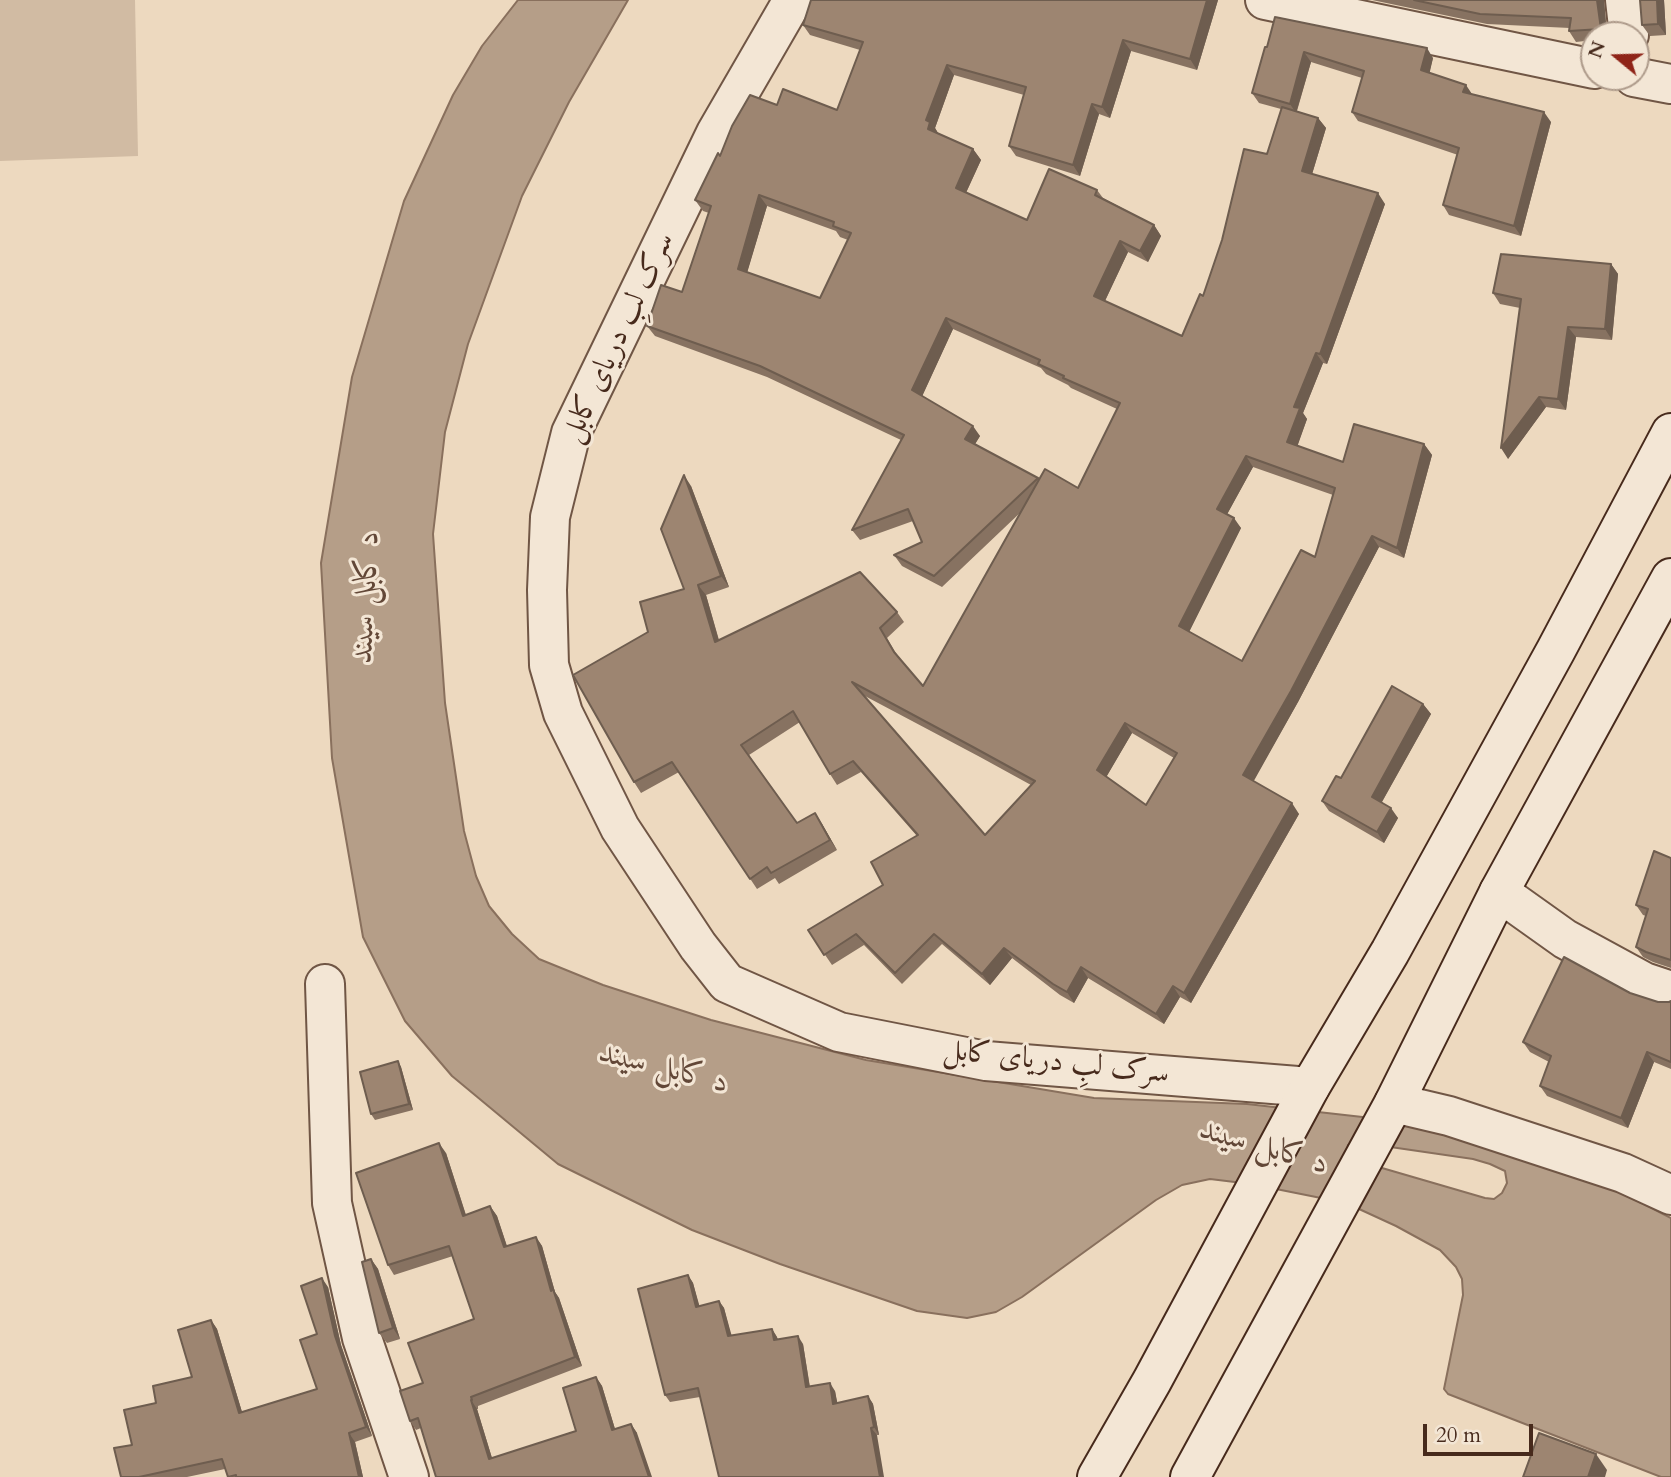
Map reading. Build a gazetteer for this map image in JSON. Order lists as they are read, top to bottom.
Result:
{
  "streets": {
    "street": ["سرک لبِ دریای کابل"]
  },
  "water": ["د کابل سيند"],
  "scale_bar": "20 m",
  "north": "left"
}
